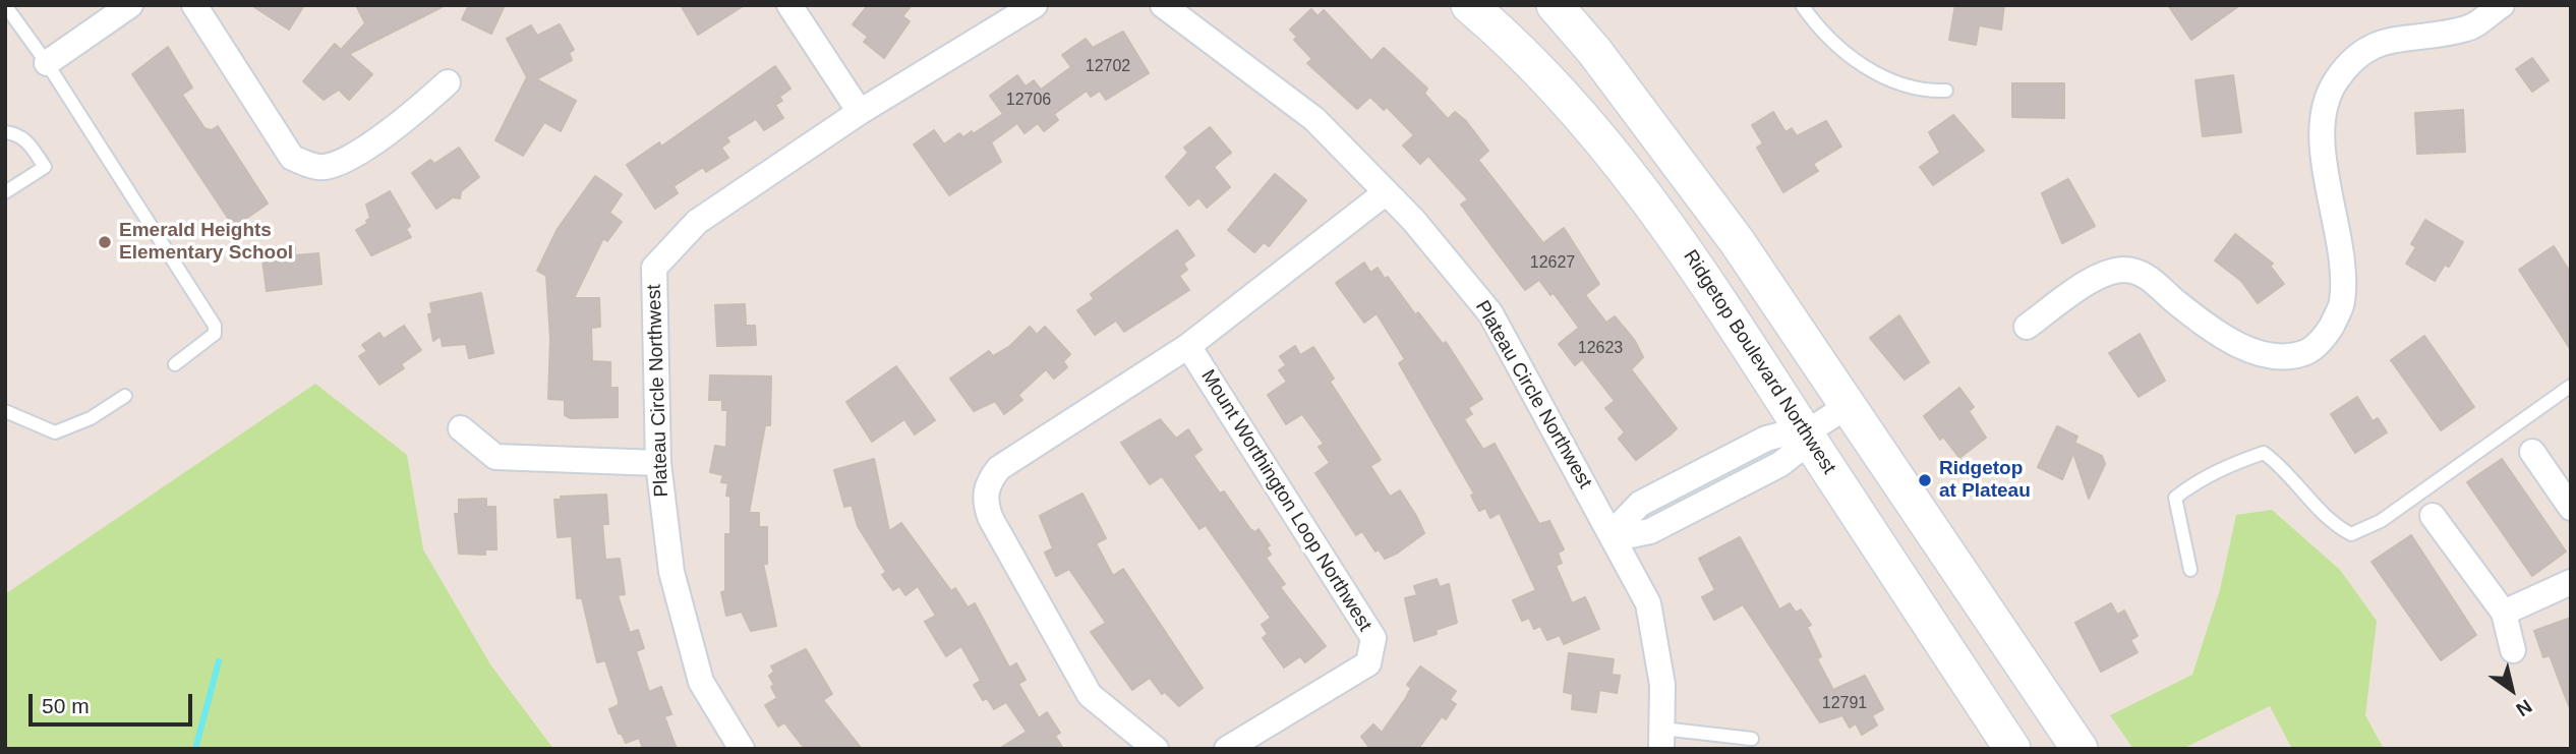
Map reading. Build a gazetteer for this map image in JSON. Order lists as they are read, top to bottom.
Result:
{
  "streets": {
    "main road": ["Ridgetop Boulevard Northwest"],
    "street": ["Plateau Circle Northwest", "Mount Worthington Loop Northwest"]
  },
  "places": ["Emerald Heights Elementary School", "Ridgetop at Plateau"],
  "house_numbers": [
    "12702",
    "12706",
    "12627",
    "12623",
    "12791"
  ],
  "scale_bar": "50 m",
  "north": "bottom right"
}
